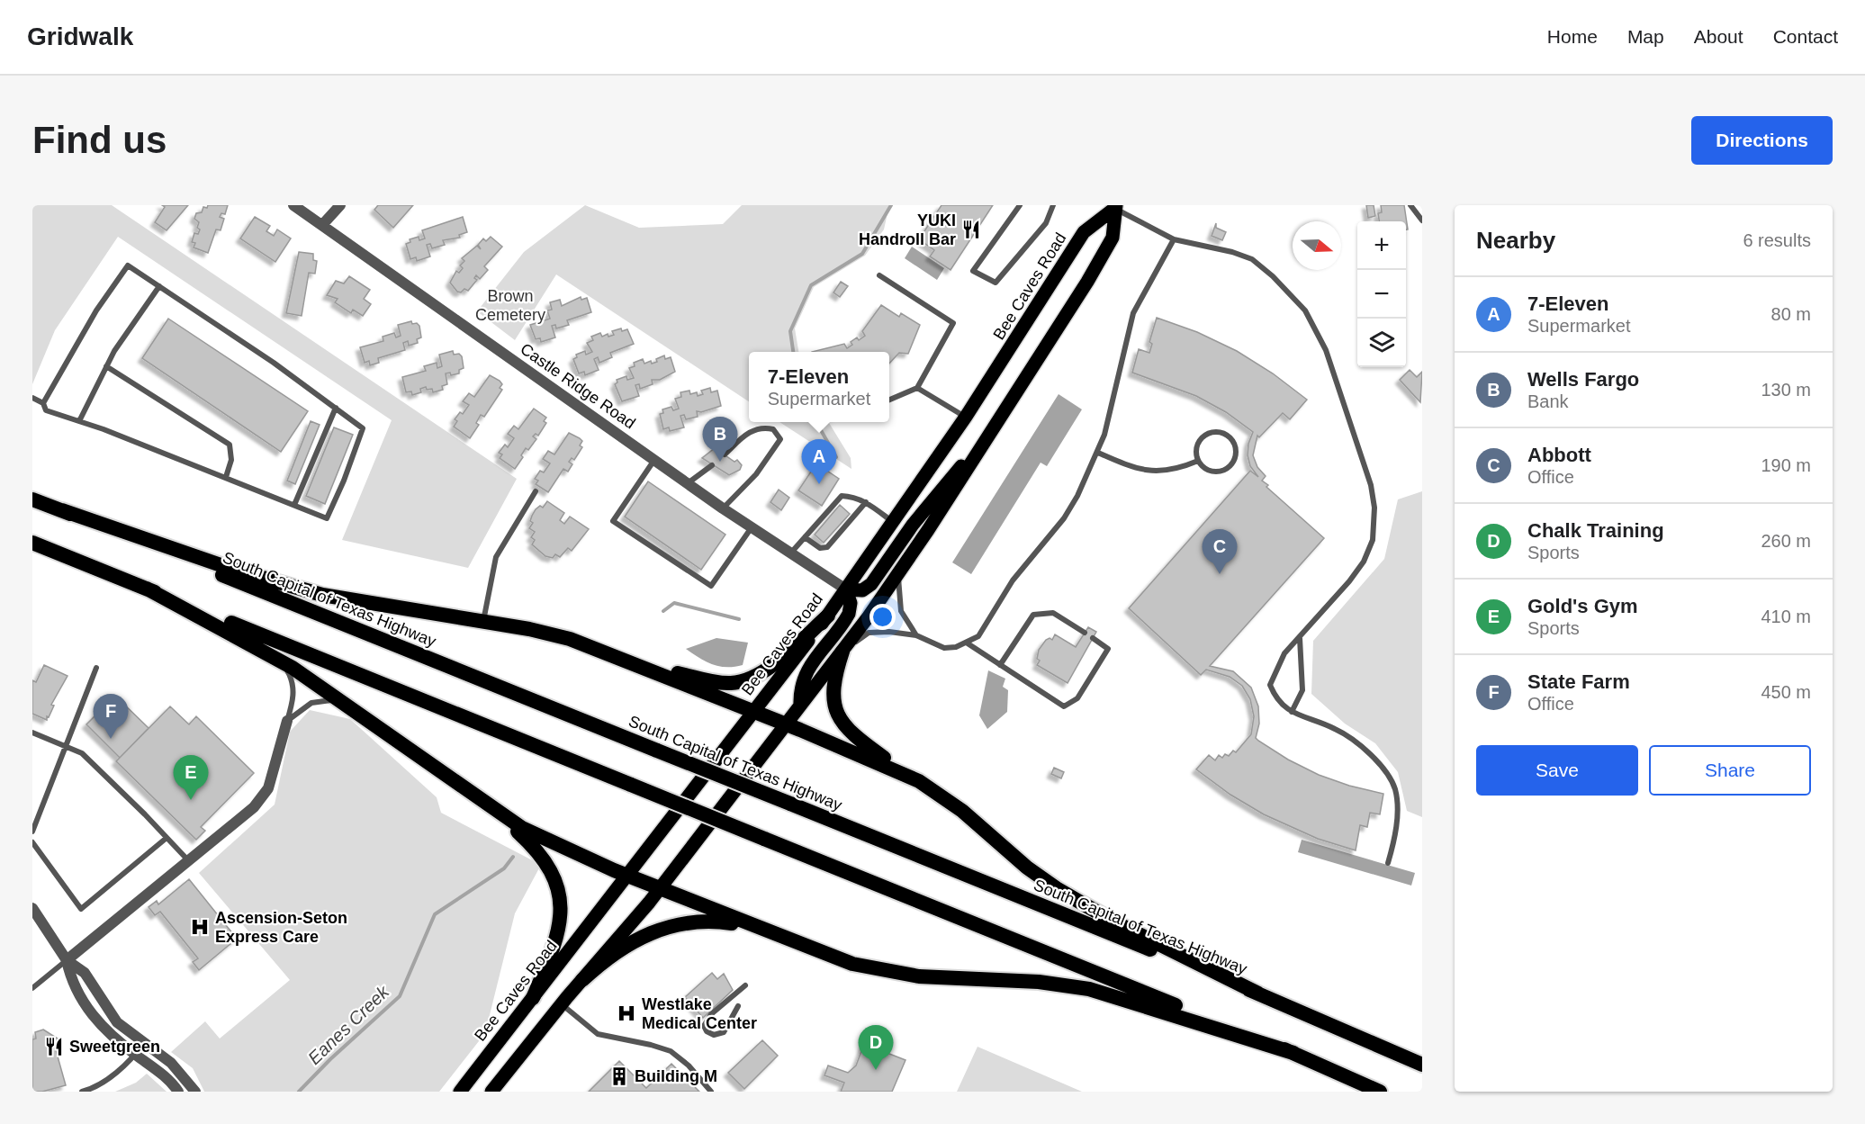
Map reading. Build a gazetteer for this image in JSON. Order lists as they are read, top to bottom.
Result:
{
  "streets": {
    "highway": ["South Capital of Texas Highway"],
    "main road": ["Bee Caves Road"],
    "street": ["Castle Ridge Road"]
  },
  "crossings": [
    ["Bee Caves Road", "Castle Ridge Road"]
  ],
  "water": ["Eanes Creek"],
  "parks": ["Brown Cemetery"],
  "places": {
    "restaurant": ["YUKI Handroll Bar", "Sweetgreen"],
    "hospital": ["Ascension-Seton Express Care", "Westlake Medical Center"],
    "building": ["Building M"]
  },
  "north": "right",
  "page": {
    "header": "Gridwalk",
    "nav": [
      "Home",
      "Map",
      "About",
      "Contact"
    ],
    "buttons": [
      "Directions",
      ["Save", "Share"]
    ],
    "title": "Find us",
    "heading": ["Nearby", "6 results"],
    "map_buttons": ["+", "−"],
    "list": [
      {
        "mark": "A",
        "name": "7-Eleven",
        "note": "Supermarket",
        "value": "80 m"
      },
      {
        "mark": "B",
        "name": "Wells Fargo",
        "note": "Bank",
        "value": "130 m"
      },
      {
        "mark": "C",
        "name": "Abbott",
        "note": "Office",
        "value": "190 m"
      },
      {
        "mark": "D",
        "name": "Chalk Training",
        "note": "Sports",
        "value": "260 m"
      },
      {
        "mark": "E",
        "name": "Gold's Gym",
        "note": "Sports",
        "value": "410 m"
      },
      {
        "mark": "F",
        "name": "State Farm",
        "note": "Office",
        "value": "450 m"
      }
    ],
    "popup": ["7-Eleven", "Supermarket"],
    "pins": [
      "B",
      "A",
      "C",
      "F",
      "E",
      "D"
    ]
  }
}
